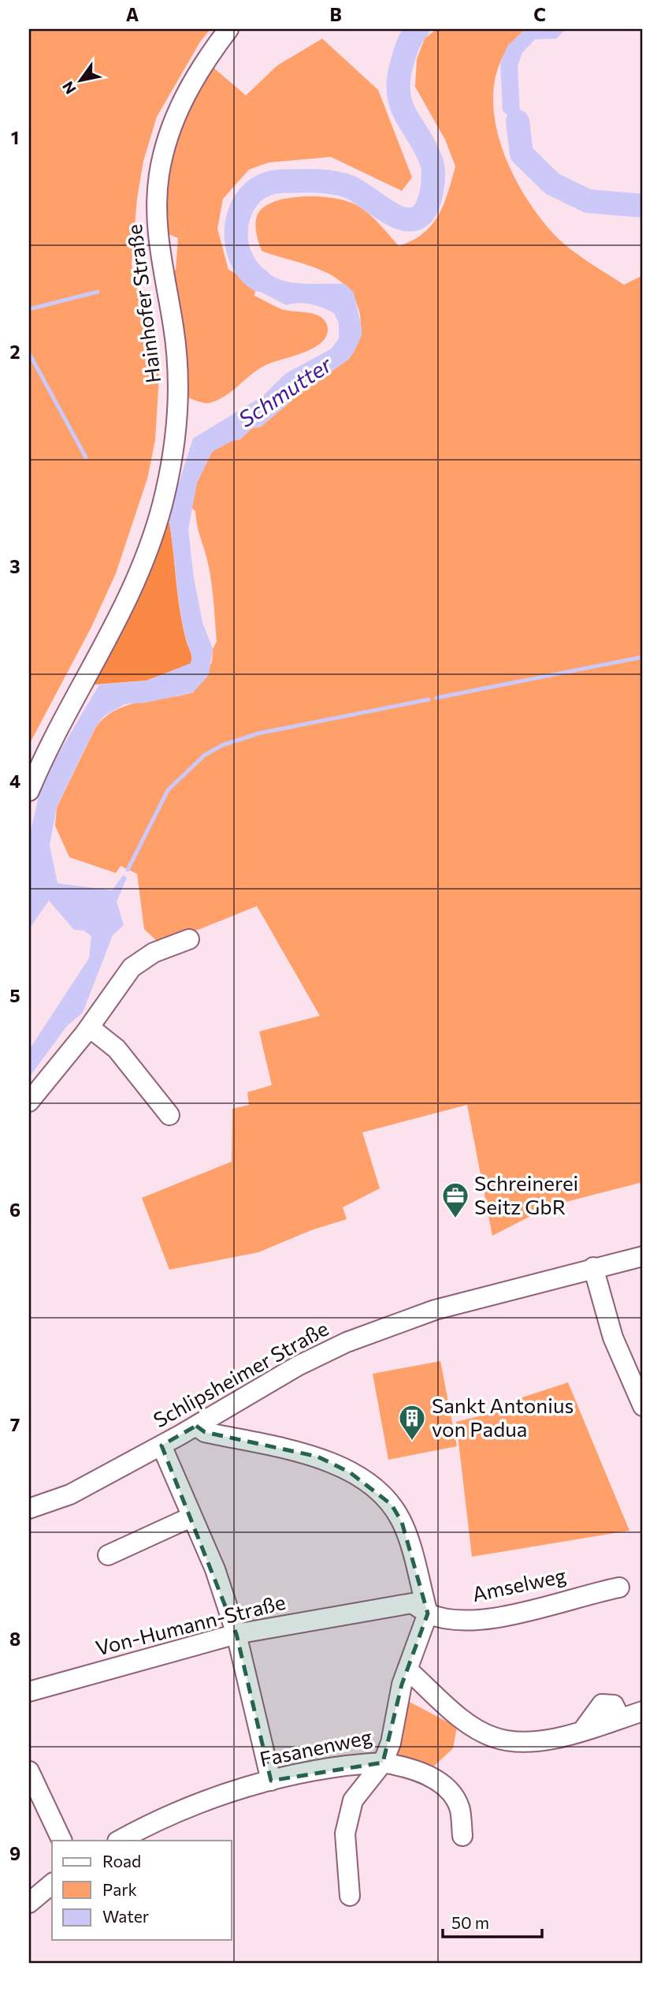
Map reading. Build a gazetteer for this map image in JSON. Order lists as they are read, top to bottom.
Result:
{
  "streets": {
    "street": [
      "Hainhofer Straße",
      "Schlipsheimer Straße",
      "Amselweg",
      "Von-Humann-Straße",
      "Fasanenweg"
    ]
  },
  "crossings": [
    ["Amselweg", "Von-Humann-Straße"],
    ["Amselweg", "Fasanenweg"],
    ["Von-Humann-Straße", "Fasanenweg"]
  ],
  "water": ["Schmutter"],
  "places": {
    "office": ["Schreinerei Seitz GbR"],
    "building": ["Sankt Antonius von Padua"]
  },
  "legend": ["Road", "Park", "Water"],
  "scale_bar": "50 m",
  "north": "bottom left",
  "grid": {
    "columns": ["A", "B", "C"],
    "rows": [
      "1",
      "2",
      "3",
      "4",
      "5",
      "6",
      "7",
      "8",
      "9"
    ]
  }
}
